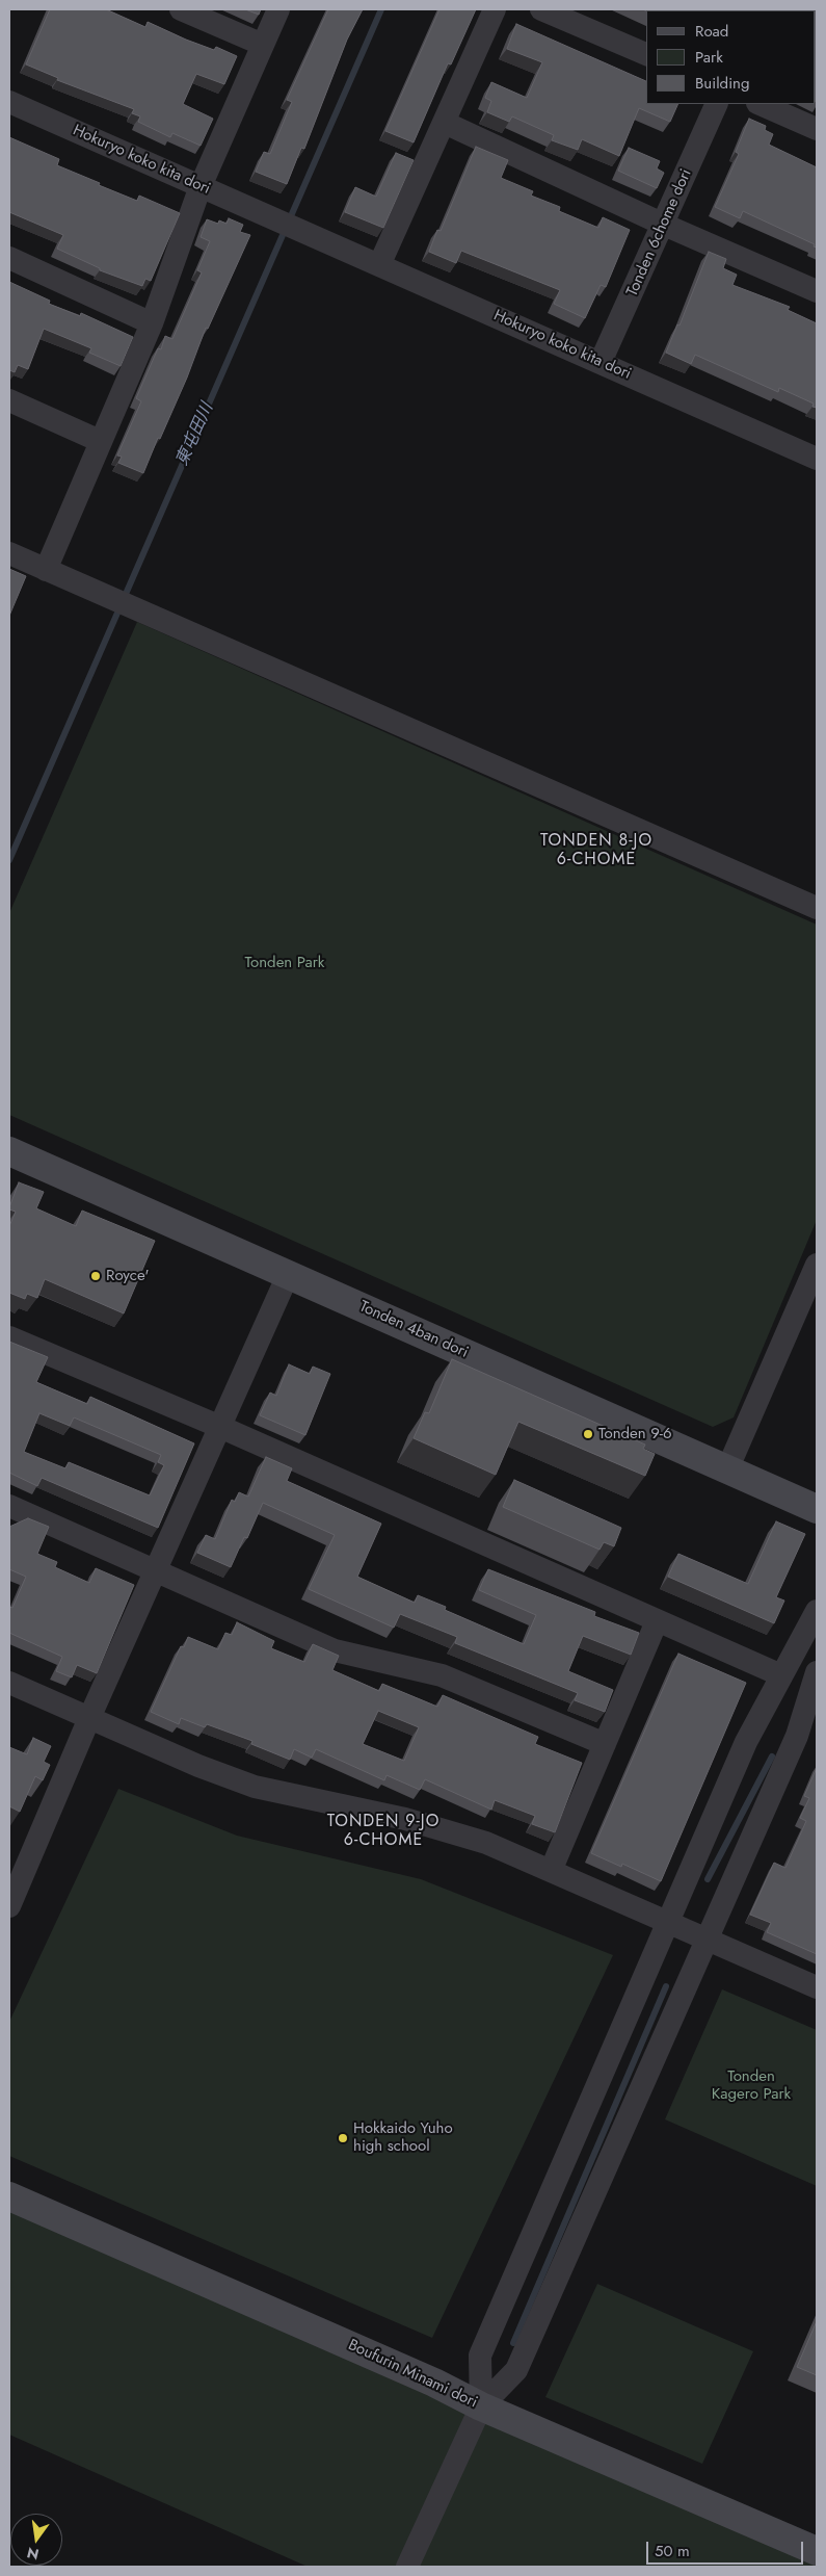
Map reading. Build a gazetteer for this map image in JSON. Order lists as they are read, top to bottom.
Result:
{
  "streets": {
    "street": [
      "Hokuryo koko kita dori",
      "Tonden 6chome dori",
      "Tonden 4ban dori",
      "Boufurin Minami dori"
    ]
  },
  "crossings": [
    ["Hokuryo koko kita dori", "Tonden 6chome dori"]
  ],
  "districts": ["TONDEN 8-JO 6-CHOME", "TONDEN 9-JO 6-CHOME"],
  "water": ["東屯田川"],
  "parks": ["Tonden Park", "Tonden Kagero Park"],
  "places": ["Royce'", "Tonden 9-6", "Hokkaido Yuho high school"],
  "legend": ["Road", "Park", "Building"],
  "scale_bar": "50 m",
  "north": "bottom"
}
